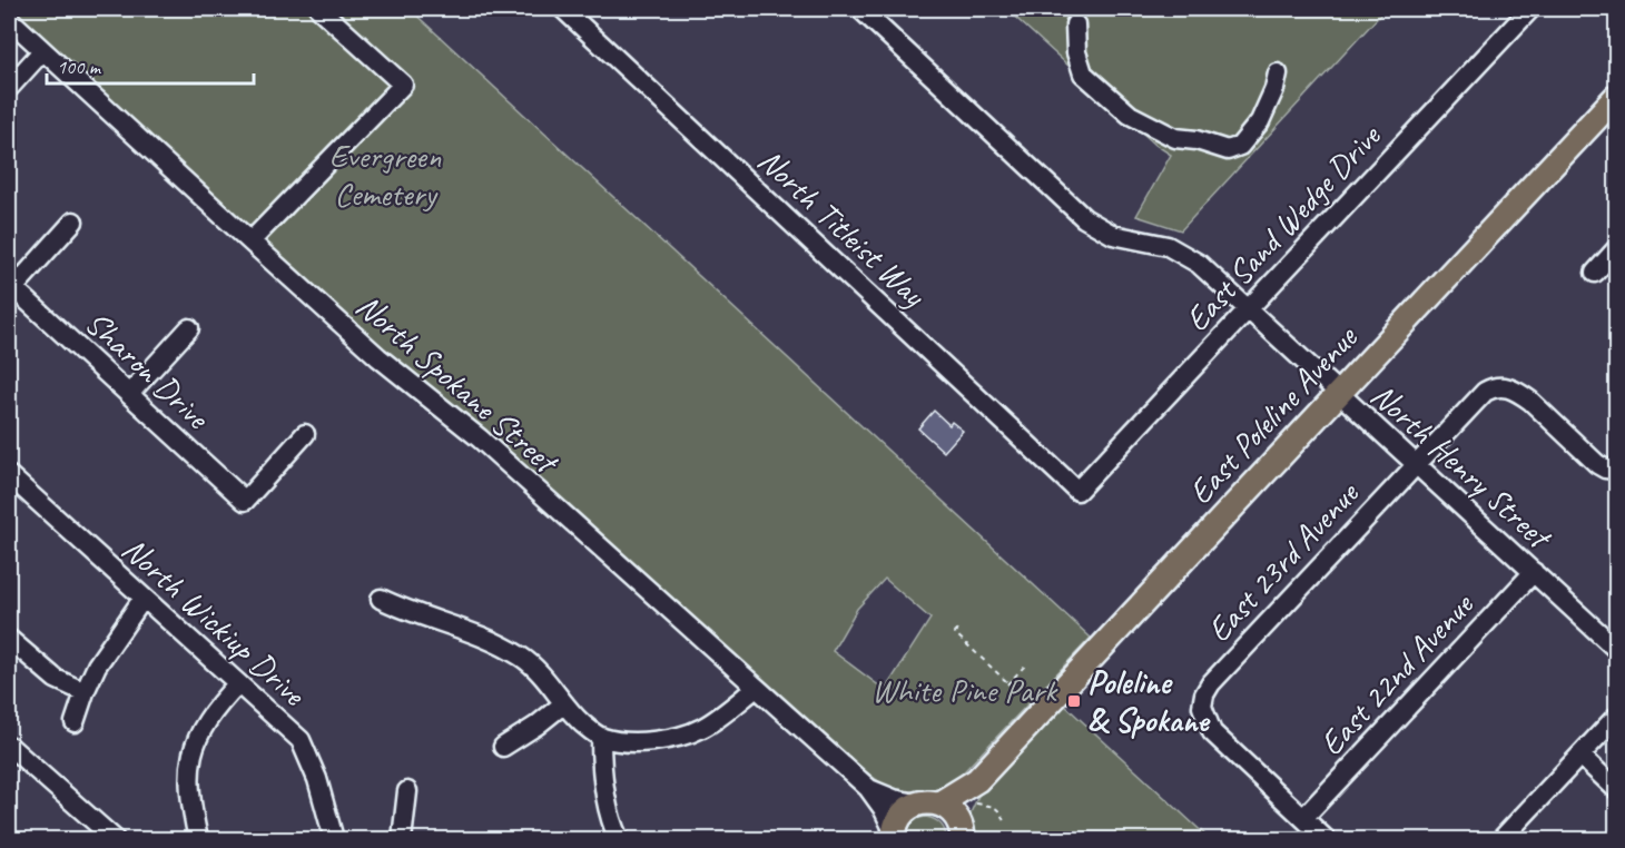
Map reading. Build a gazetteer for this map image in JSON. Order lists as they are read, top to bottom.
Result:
{
  "streets": {
    "main road": ["East Poleline Avenue"],
    "street": [
      "North Titleist Way",
      "East Sand Wedge Drive",
      "Sharon Drive",
      "North Spokane Street",
      "North Henry Street",
      "East 23rd Avenue",
      "North Wickiup Drive",
      "East 22nd Avenue"
    ]
  },
  "crossings": [
    ["North Titleist Way", "East Sand Wedge Drive"],
    ["East Sand Wedge Drive", "North Henry Street"],
    ["North Spokane Street", "East Poleline Avenue"],
    ["East Poleline Avenue", "North Henry Street"],
    ["North Henry Street", "East 23rd Avenue"],
    ["North Henry Street", "East 22nd Avenue"],
    ["East 23rd Avenue", "East 22nd Avenue"]
  ],
  "parks": ["Evergreen Cemetery", "White Pine Park"],
  "places": {
    "transit": ["Poleline & Spokane"]
  },
  "scale_bar": "100 m"
}
